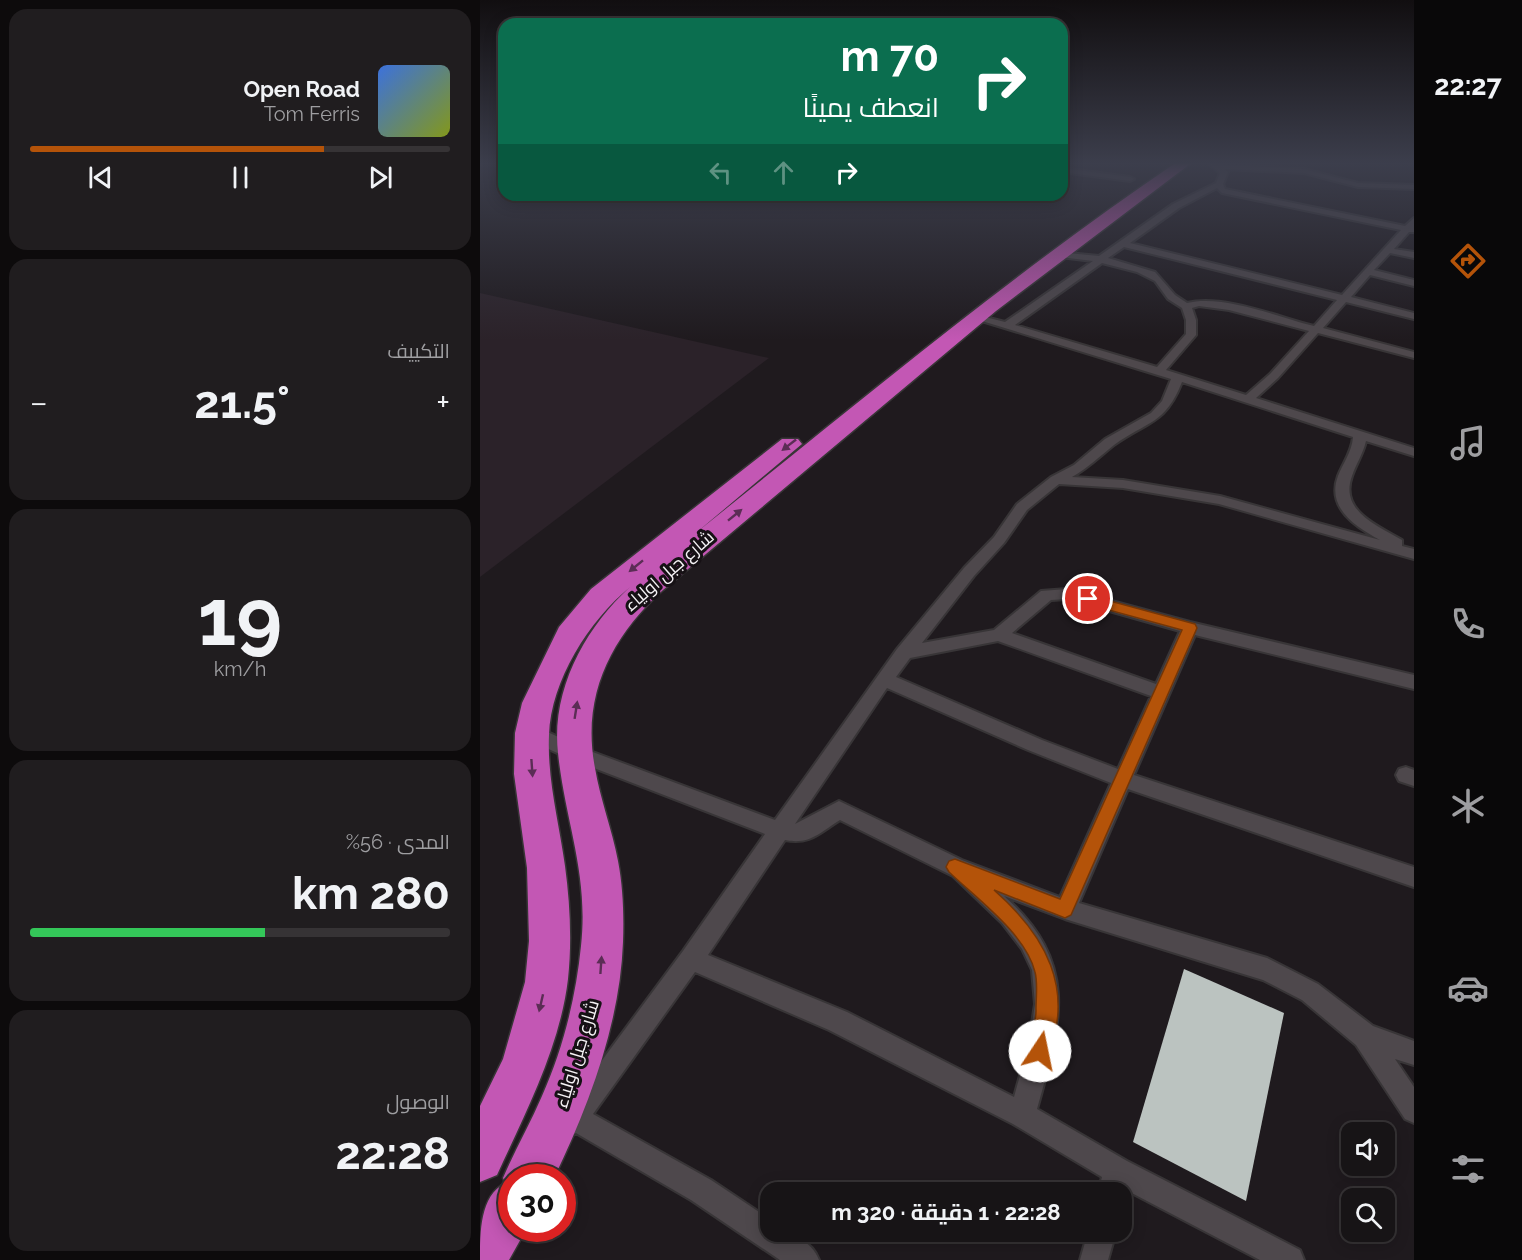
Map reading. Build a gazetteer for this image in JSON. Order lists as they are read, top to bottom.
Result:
{
  "streets": {
    "highway": ["شارع جبل اولياء"]
  },
  "page": {
    "tabs": "22:27",
    "turn": ["70 m", "انعطف يمينًا"],
    "song": ["Open Road", "Tom Ferris"],
    "tile": [
      "التكييف",
      ["19", "km/h"],
      ["المدى · 56%", "280 km"],
      ["الوصول", "22:28"]
    ],
    "heat": ["−", "21.5°", "+"],
    "limit": "30",
    "trip": "22:28 · 1 دقيقة · 320 m"
  }
}
